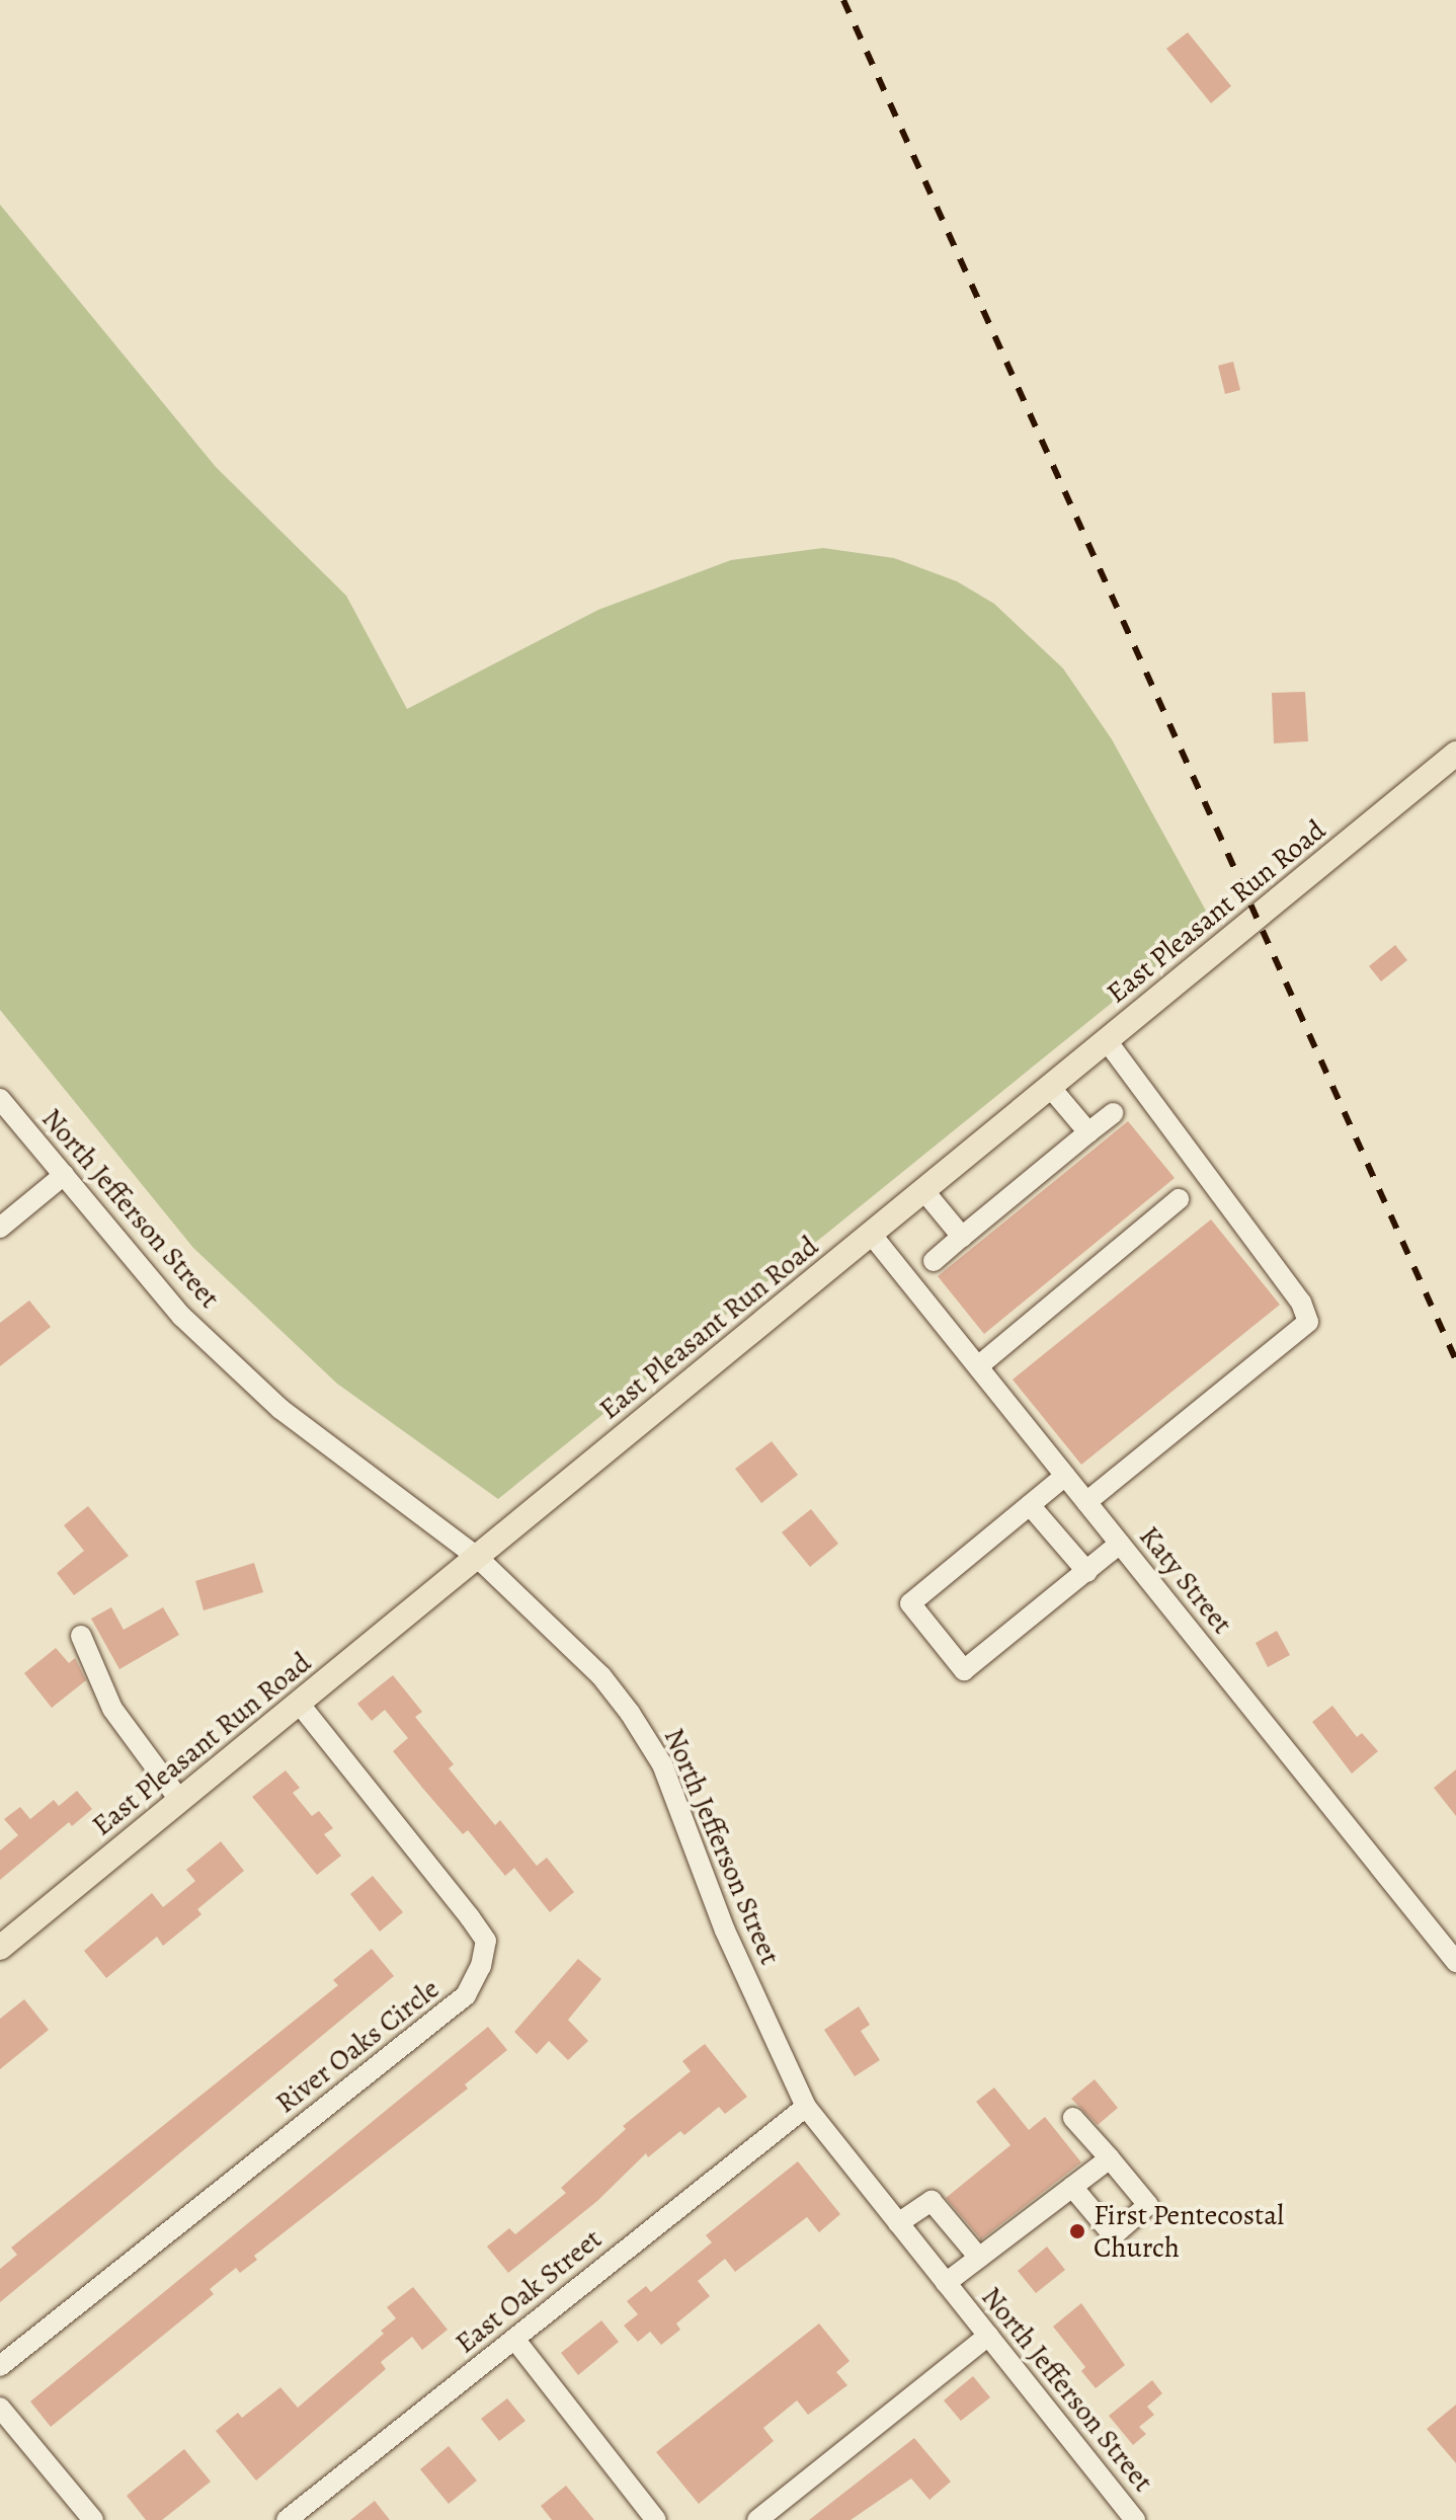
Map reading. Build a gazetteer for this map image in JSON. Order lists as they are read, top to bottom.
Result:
{
  "streets": {
    "main road": ["East Pleasant Run Road"],
    "street": [
      "North Jefferson Street",
      "Katy Street",
      "River Oaks Circle",
      "East Oak Street"
    ]
  },
  "crossings": [
    ["East Pleasant Run Road", "North Jefferson Street"],
    ["East Pleasant Run Road", "Katy Street"],
    ["East Pleasant Run Road", "River Oaks Circle"],
    ["North Jefferson Street", "East Oak Street"]
  ],
  "places": ["First Pentecostal Church"]
}
